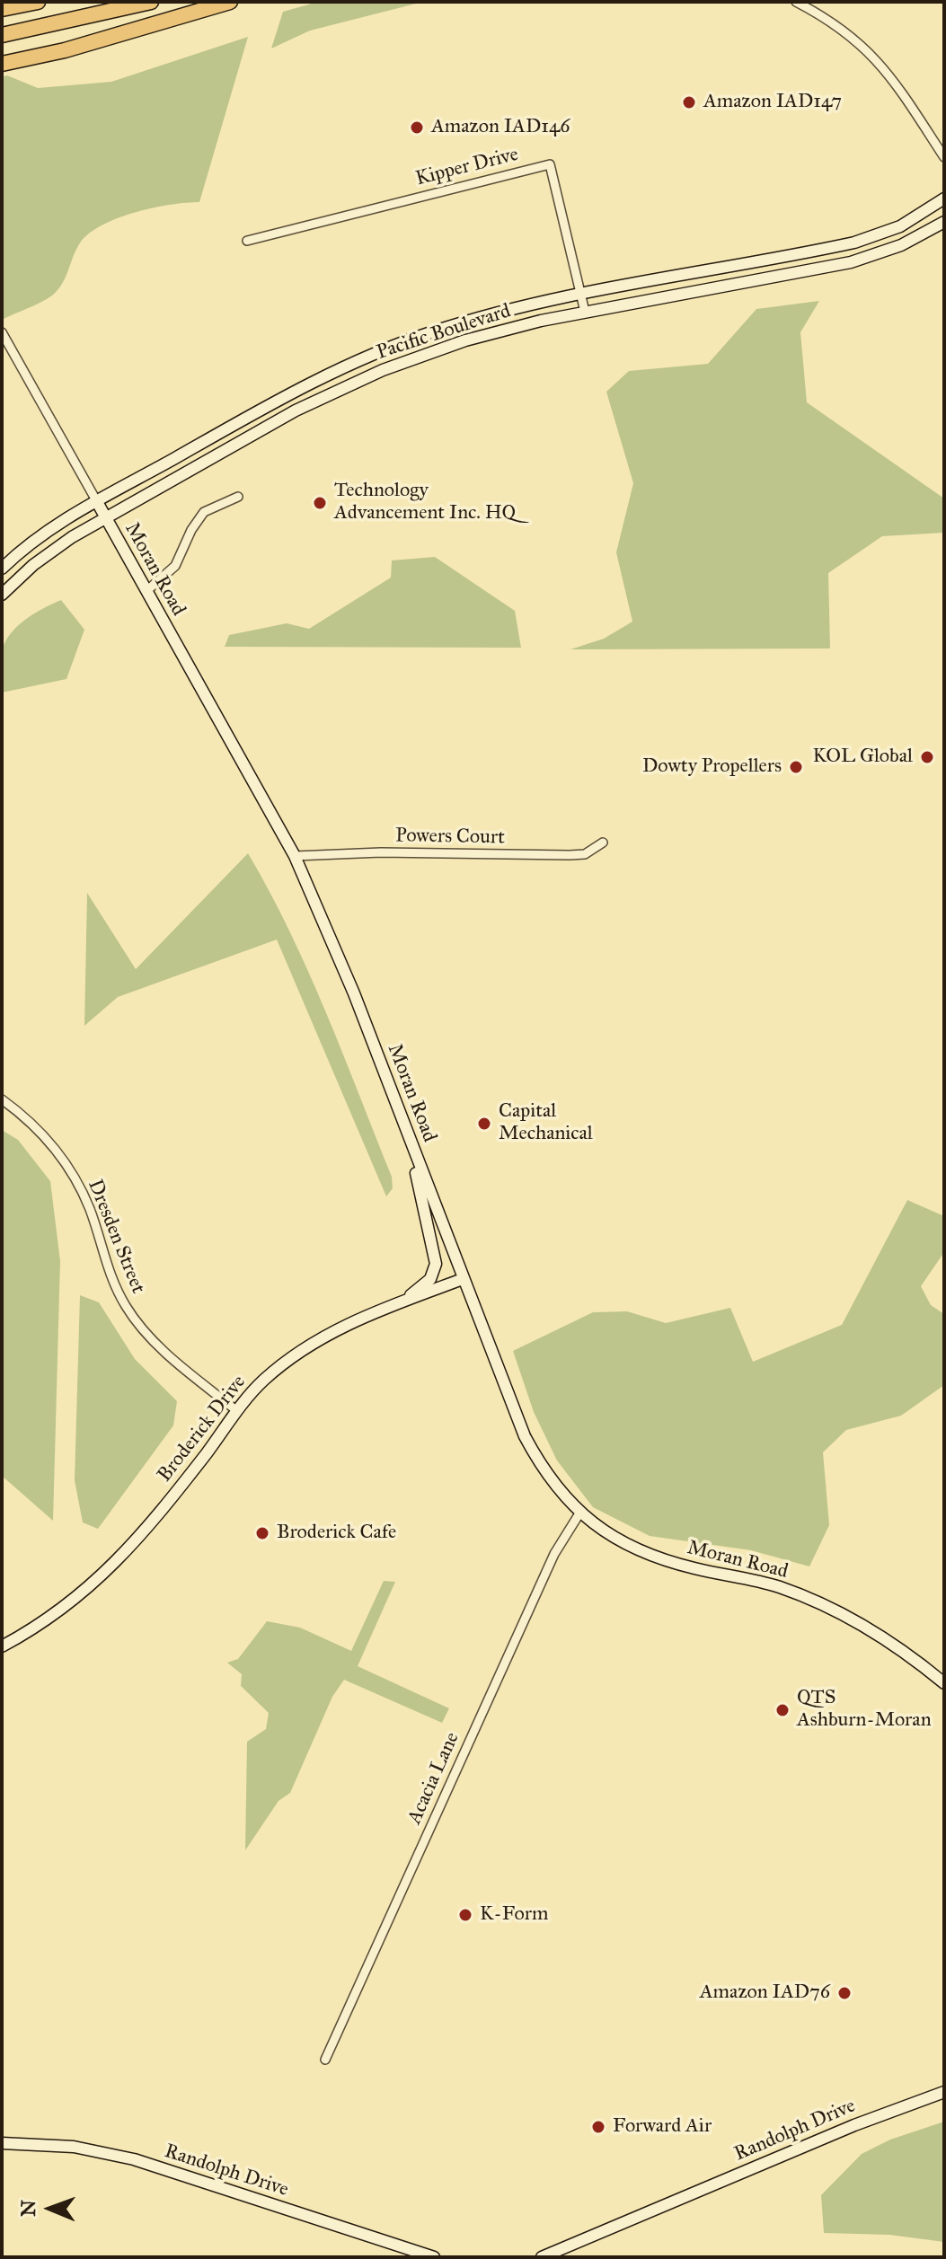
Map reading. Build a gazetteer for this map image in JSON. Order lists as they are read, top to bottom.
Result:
{
  "streets": {
    "street": [
      "Kipper Drive",
      "Pacific Boulevard",
      "Moran Road",
      "Powers Court",
      "Dresden Street",
      "Broderick Drive",
      "Acacia Lane",
      "Randolph Drive"
    ]
  },
  "crossings": [
    ["Kipper Drive", "Pacific Boulevard"],
    ["Pacific Boulevard", "Moran Road"],
    ["Moran Road", "Powers Court"],
    ["Moran Road", "Broderick Drive"],
    ["Moran Road", "Acacia Lane"],
    ["Dresden Street", "Broderick Drive"]
  ],
  "places": [
    "Amazon IAD147",
    "Amazon IAD146",
    "Technology Advancement Inc. HQ",
    "KOL Global",
    "Dowty Propellers",
    "Capital Mechanical",
    "Broderick Cafe",
    "QTS Ashburn-Moran",
    "K-Form",
    "Amazon IAD76",
    "Forward Air"
  ],
  "north": "left"
}
